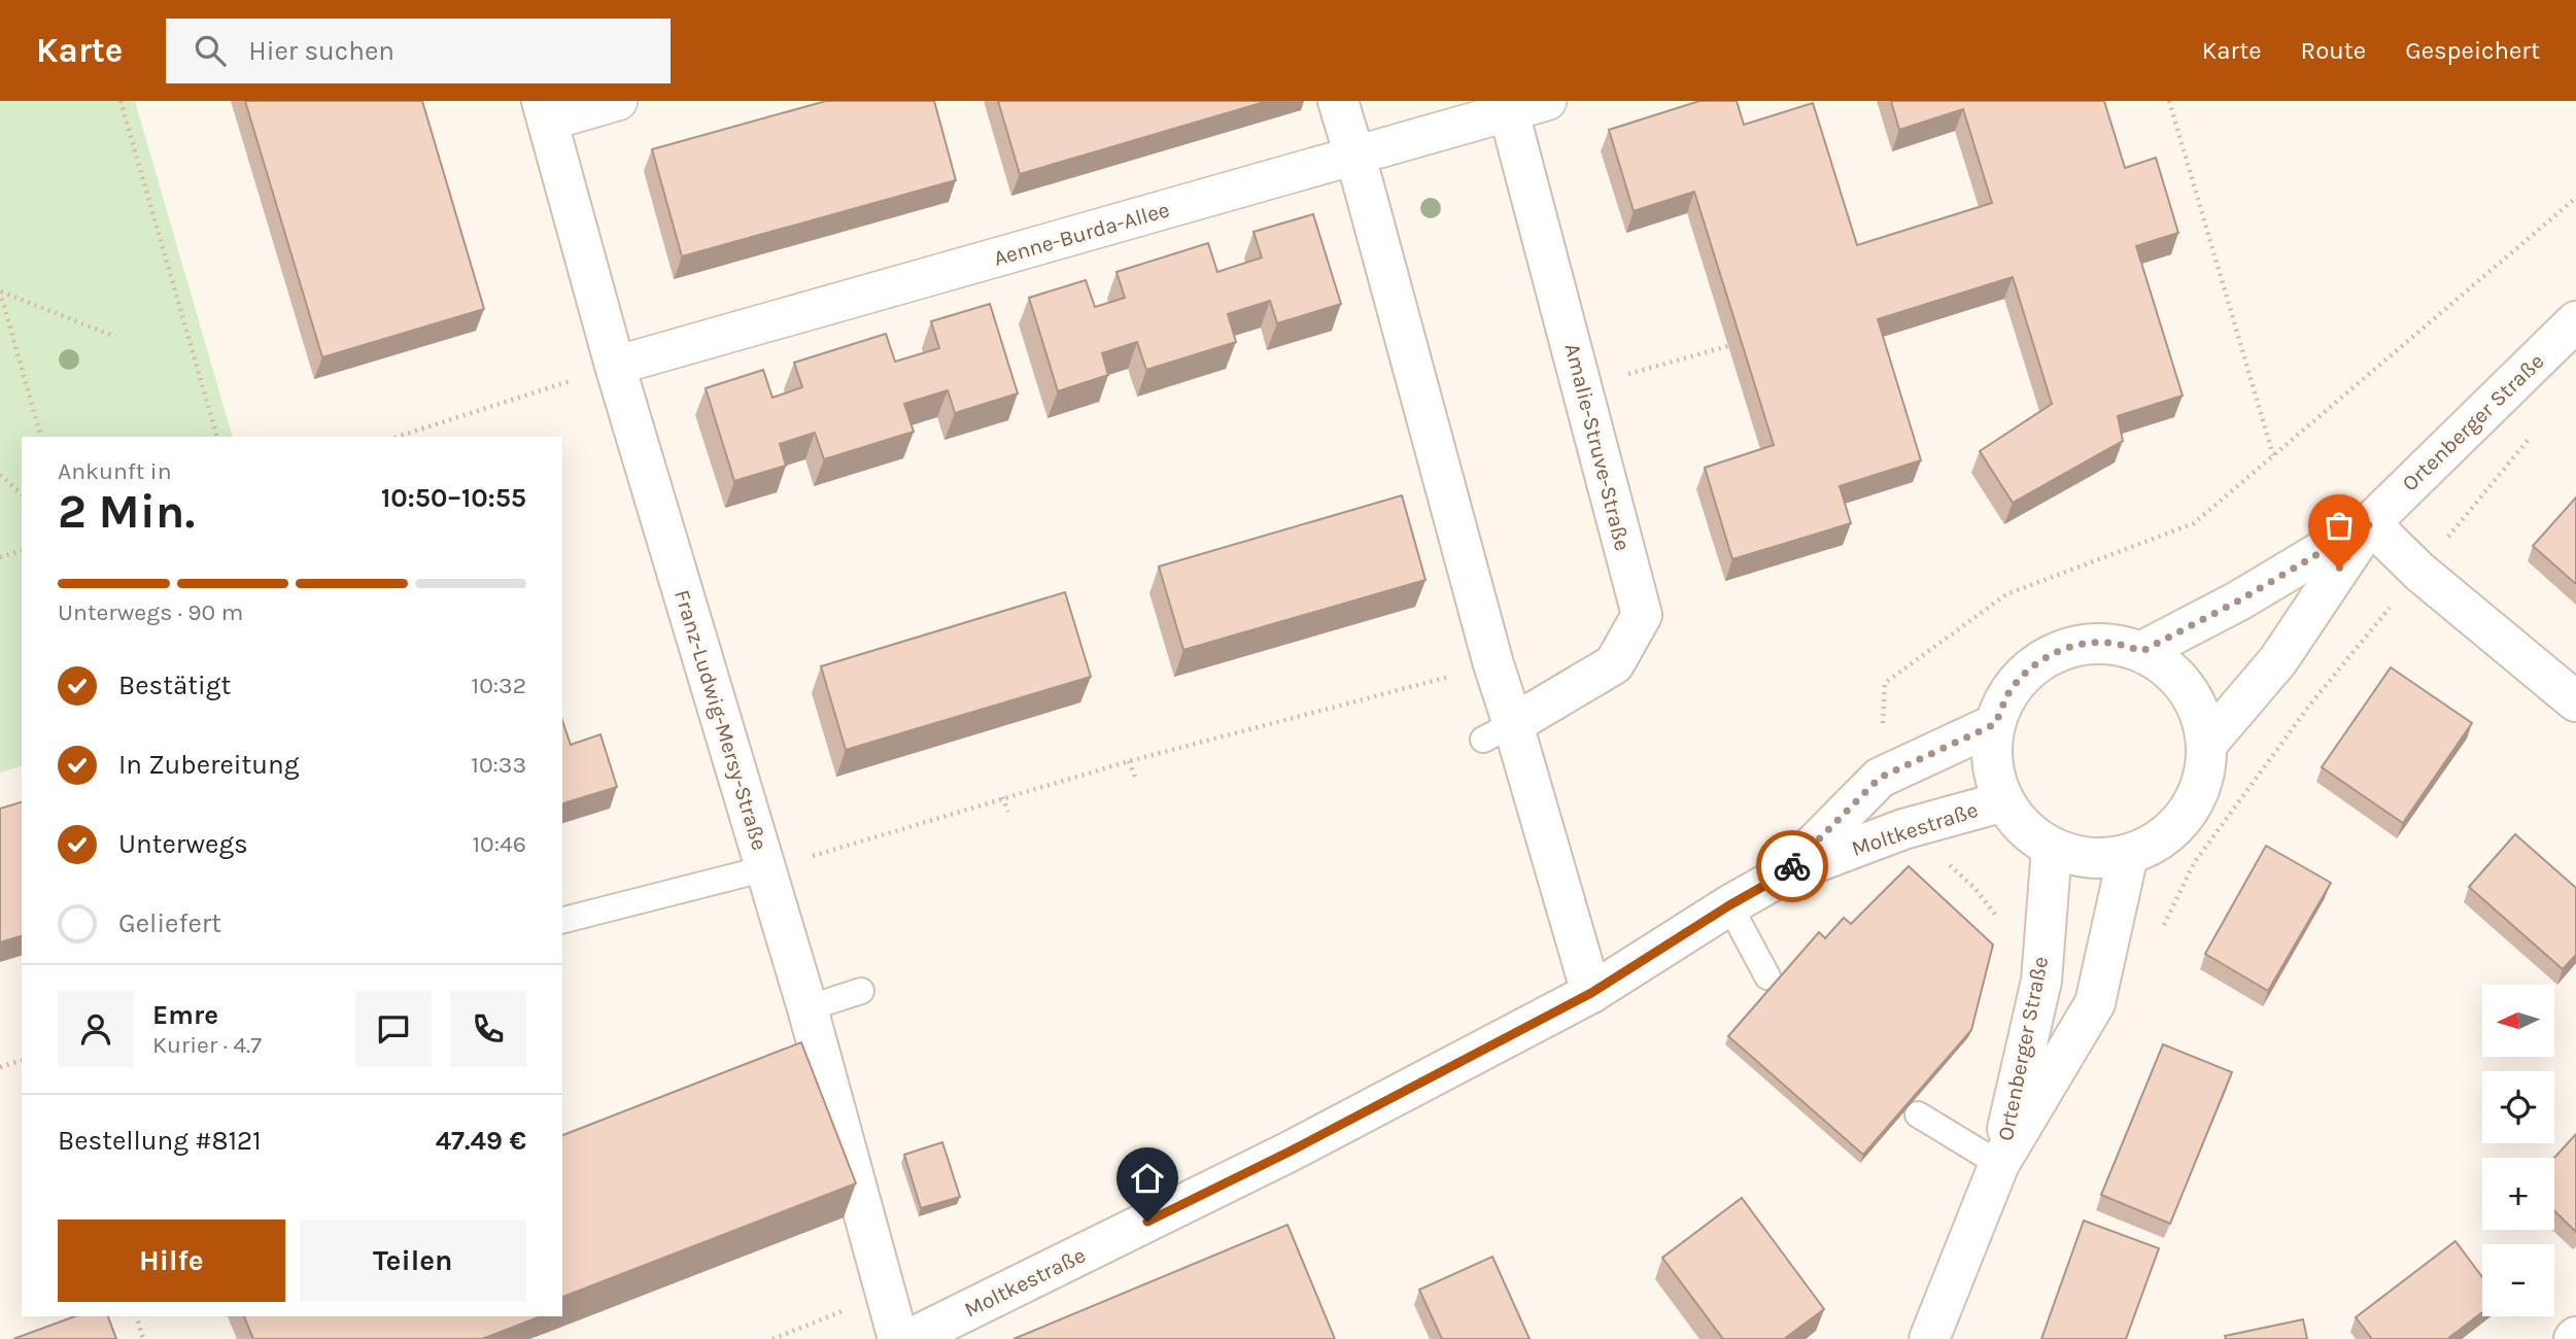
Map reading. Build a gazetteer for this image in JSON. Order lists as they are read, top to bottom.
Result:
{
  "streets": {
    "street": [
      "Aenne-Burda-Allee",
      "Ortenberger Straße",
      "Amalie-Struve-Straße",
      "Franz-Ludwig-Mersy-Straße",
      "Moltkestraße"
    ]
  },
  "crossings": [
    ["Aenne-Burda-Allee", "Amalie-Struve-Straße"],
    ["Aenne-Burda-Allee", "Franz-Ludwig-Mersy-Straße"],
    ["Ortenberger Straße", "Moltkestraße"]
  ],
  "north": "left",
  "page": {
    "header": "Karte",
    "search": "Hier suchen",
    "nav": ["Karte", "Route", "Gespeichert"],
    "heading": ["2 Min.", "Ankunft in", "10:50–10:55"],
    "panel": [
      "Emre",
      "Kurier · 4.7",
      "Bestellung #8121",
      "47.49 €"
    ],
    "bar": "Unterwegs · 90 m",
    "list": [
      ["Bestätigt", "10:32"],
      ["In Zubereitung", "10:33"],
      ["Unterwegs", "10:46"],
      "Geliefert"
    ],
    "map_buttons": ["+", "−"],
    "buttons": ["Hilfe", "Teilen"]
  }
}
